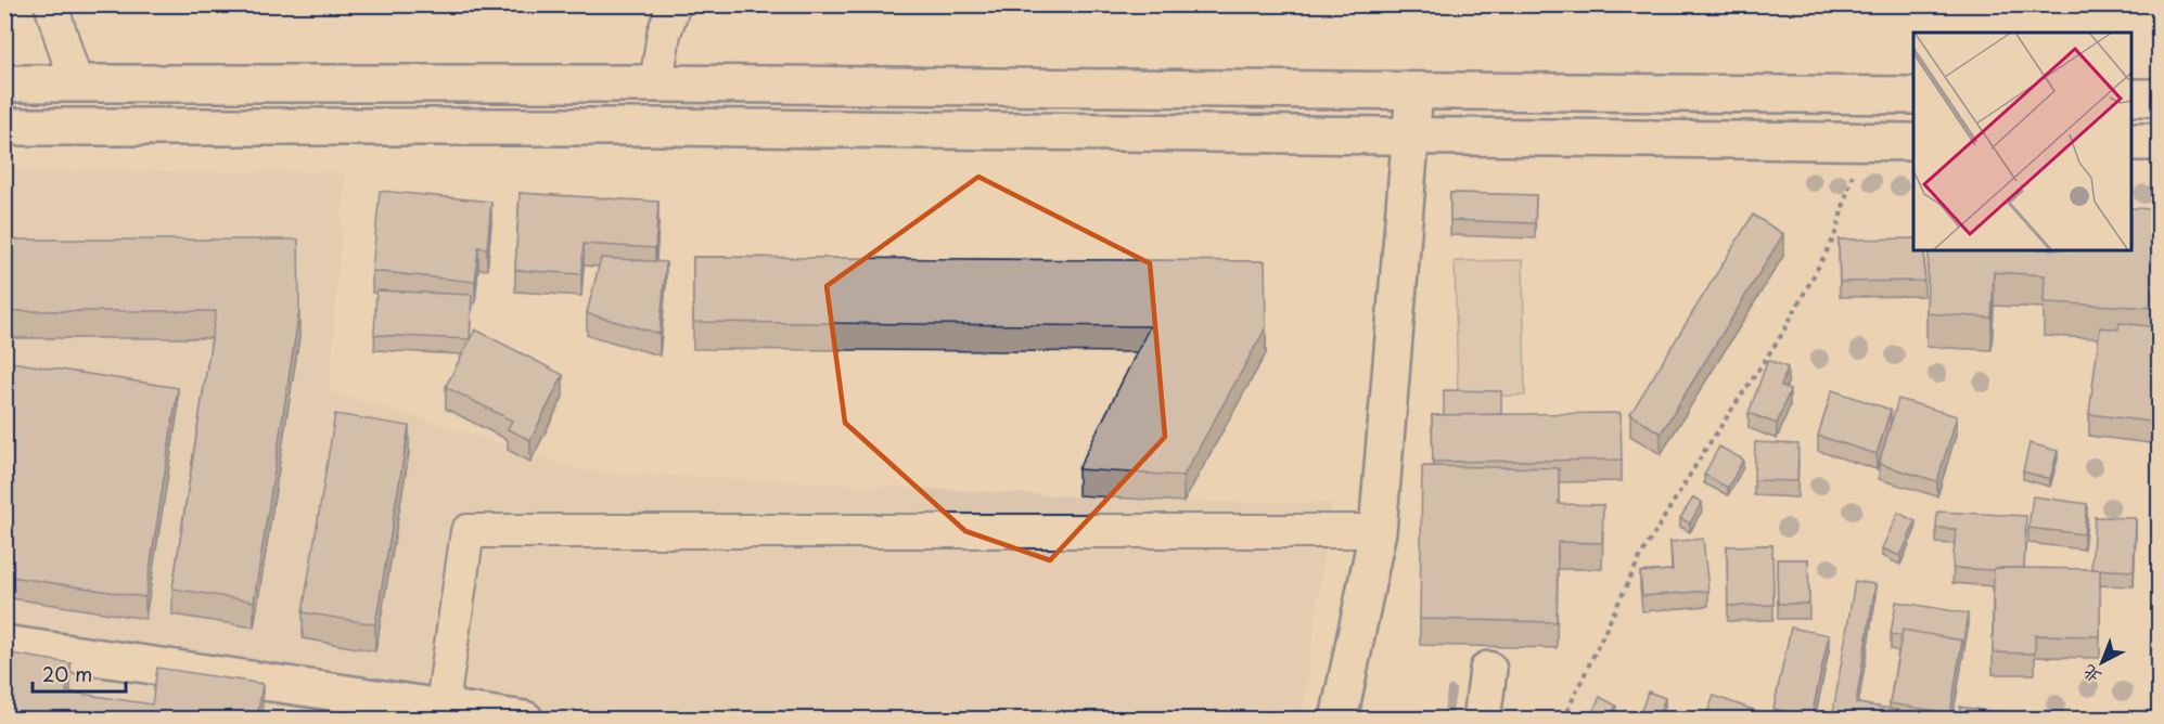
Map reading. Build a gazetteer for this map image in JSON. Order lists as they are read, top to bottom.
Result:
{
  "scale_bar": "20 m",
  "north": "bottom left"
}
